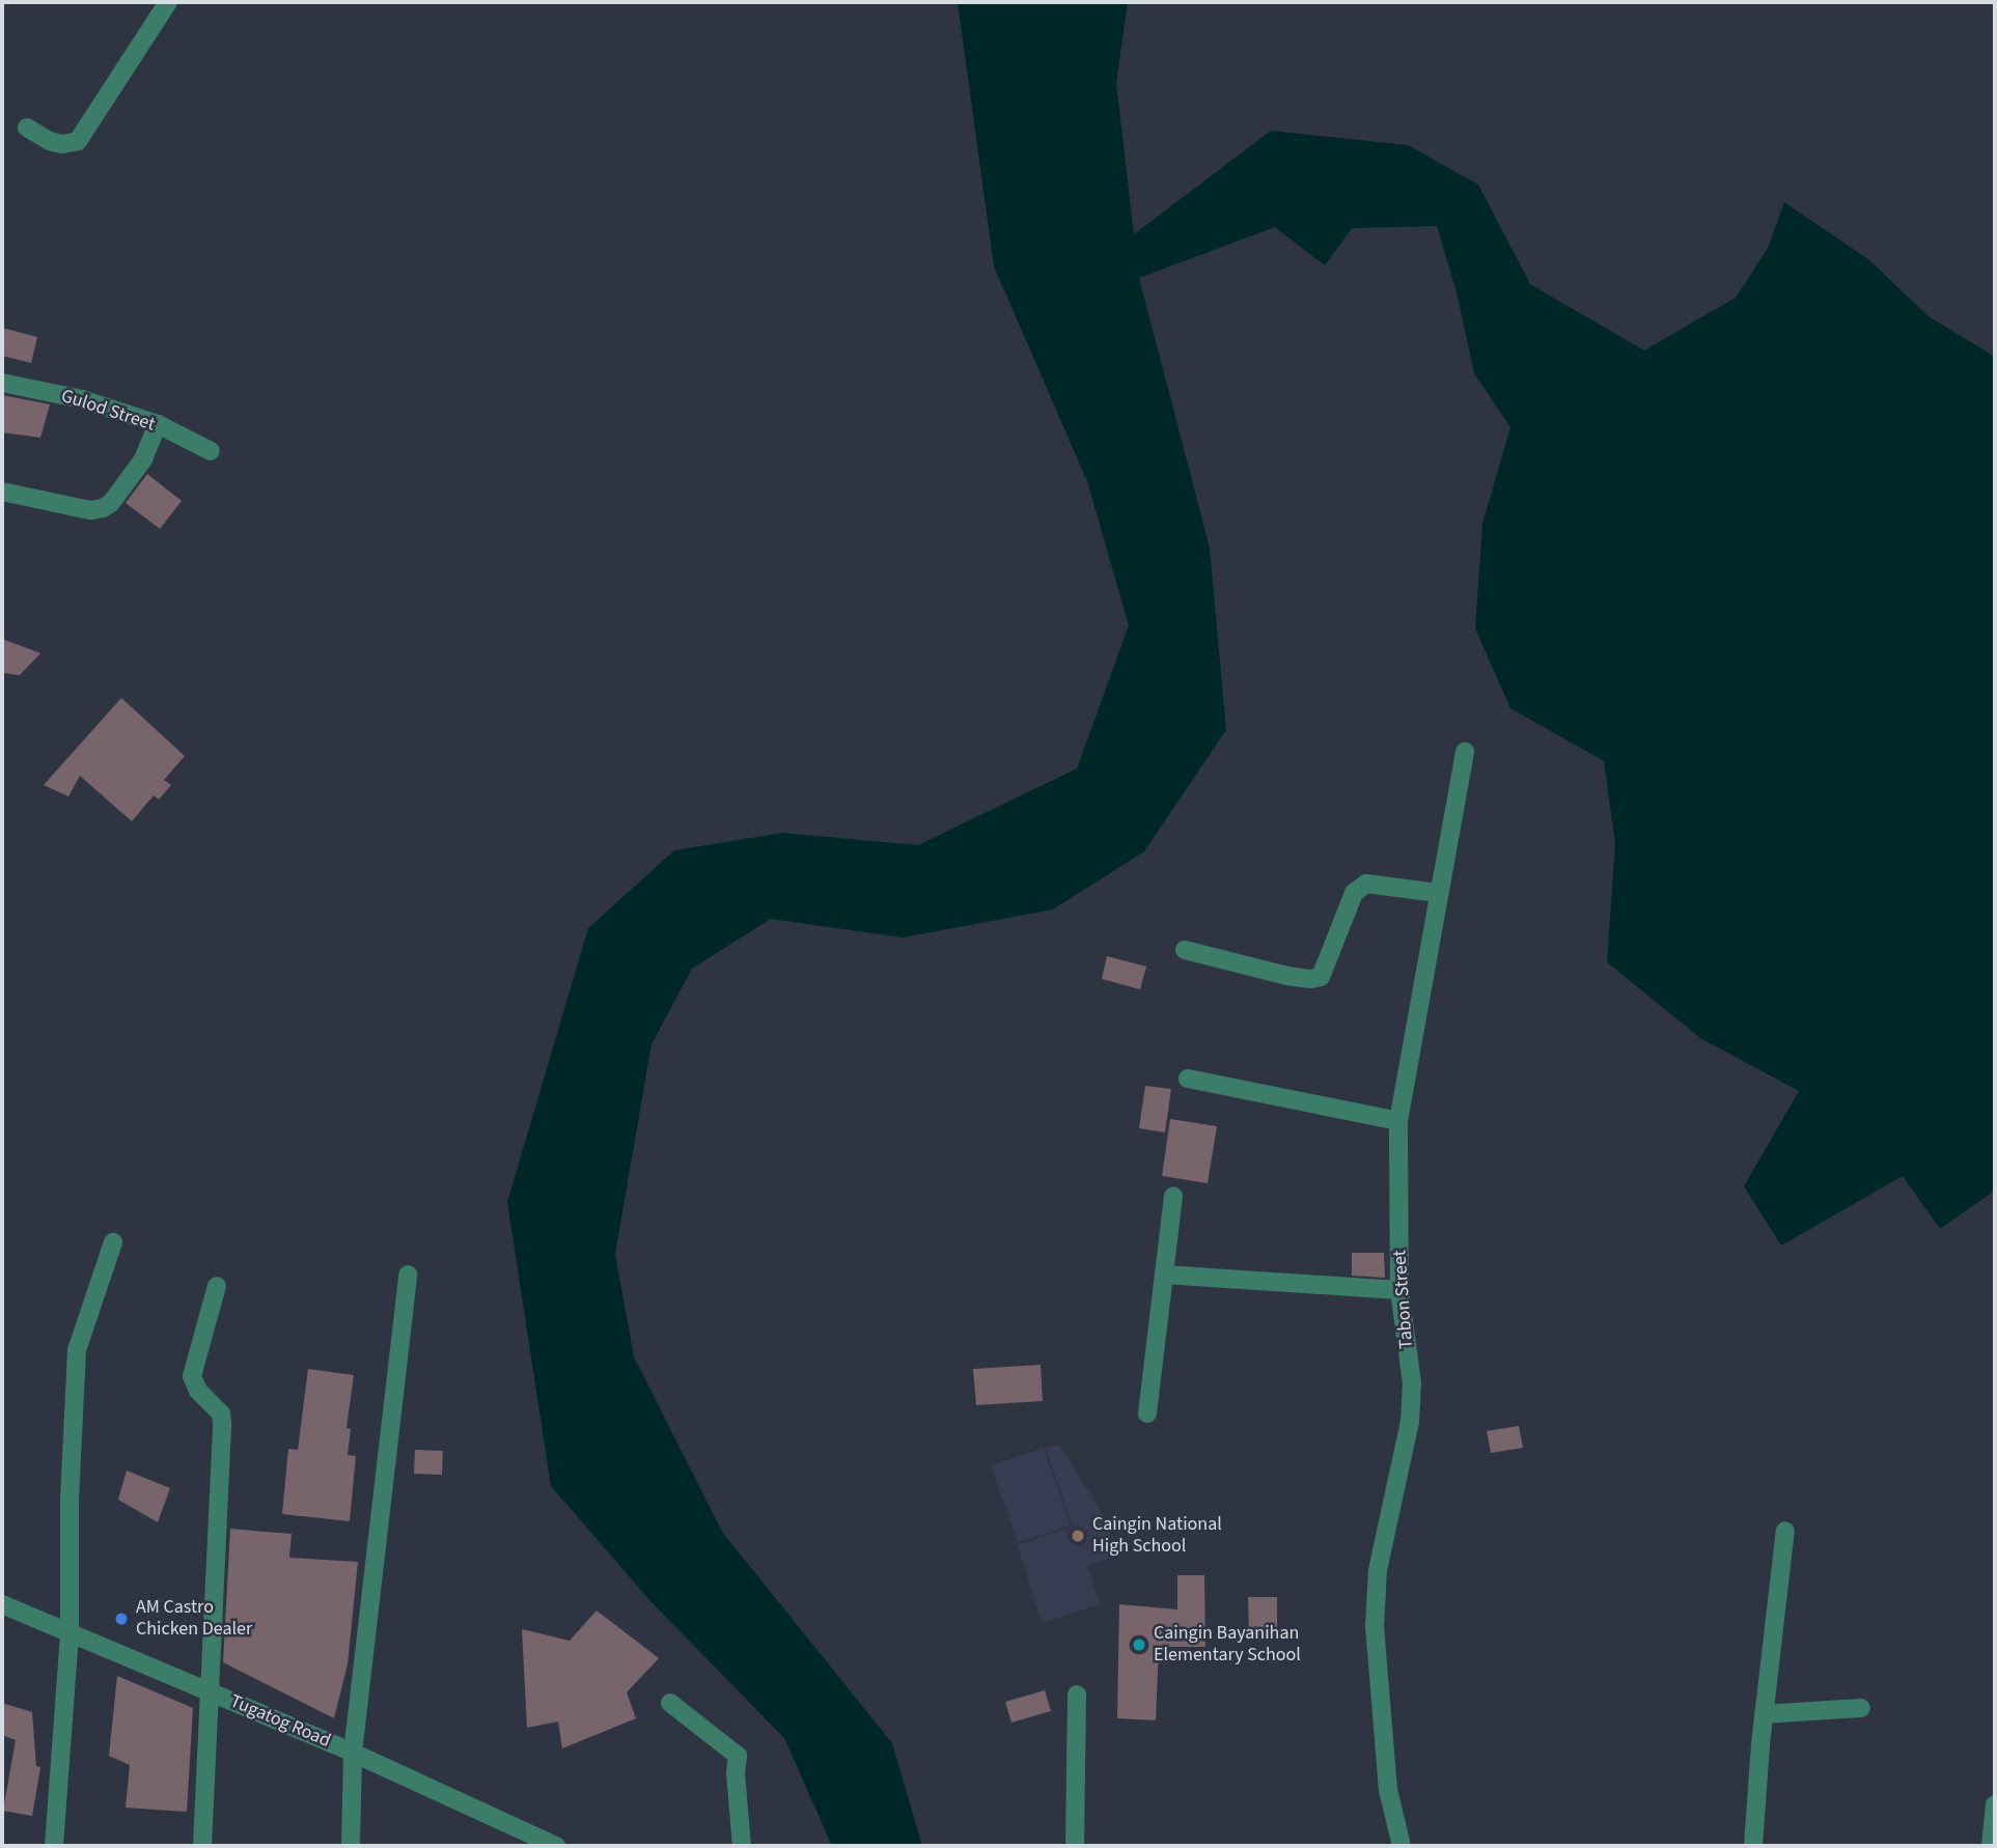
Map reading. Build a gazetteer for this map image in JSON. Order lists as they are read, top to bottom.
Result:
{
  "streets": {
    "street": ["Gulod Street", "Tabon Street", "Tugatog Road"]
  },
  "places": ["Caingin National High School", "AM Castro Chicken Dealer", "Caingin Bayanihan Elementary School"]
}
